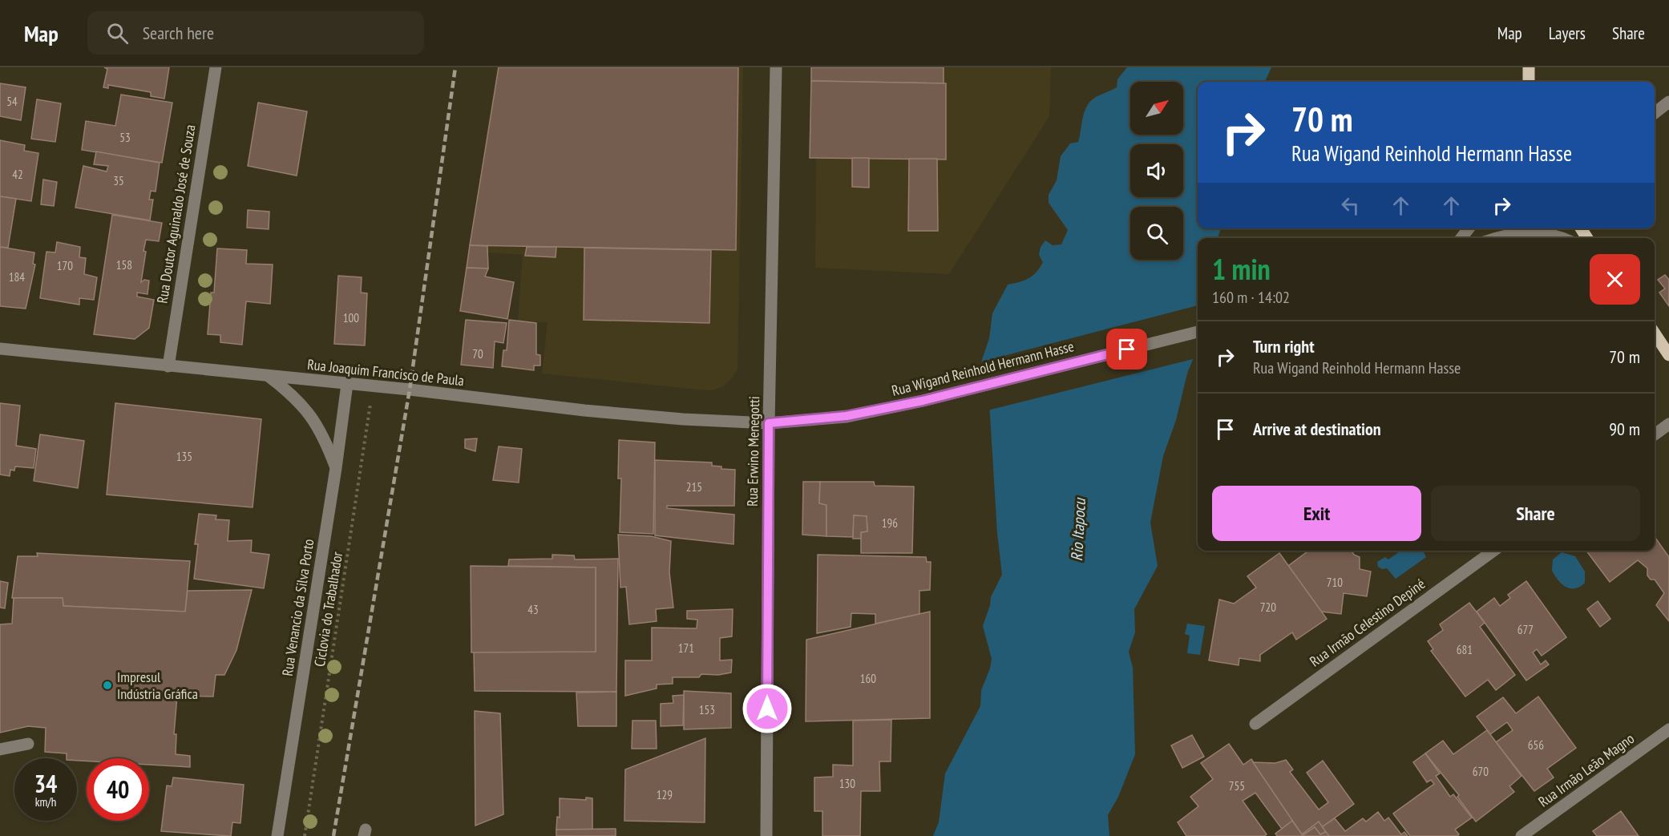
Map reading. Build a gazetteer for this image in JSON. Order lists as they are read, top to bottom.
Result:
{
  "streets": {
    "street": [
      "Rua Doutor Aguinaldo José de Souza",
      "Rua Wigand Reinhold Hermann Hasse",
      "Rua Joaquim Francisco de Paula",
      "Rua Erwino Menegotti",
      "Rua Venancio da Silva Porto",
      "Rua Irmão Celestino Depiné",
      "Rua Irmão Leão Magno"
    ],
    "path": ["Ciclovia do Trabalhador"]
  },
  "crossings": [
    ["Rua Doutor Aguinaldo José de Souza", "Rua Joaquim Francisco de Paula"],
    ["Rua Wigand Reinhold Hermann Hasse", "Rua Joaquim Francisco de Paula"],
    ["Rua Wigand Reinhold Hermann Hasse", "Rua Erwino Menegotti"],
    ["Rua Joaquim Francisco de Paula", "Rua Erwino Menegotti"],
    ["Rua Joaquim Francisco de Paula", "Rua Venancio da Silva Porto"],
    ["Rua Joaquim Francisco de Paula", "Ciclovia do Trabalhador"]
  ],
  "water": ["Rio Itapocu"],
  "places": ["Impresul Indústria Gráfica"],
  "house_numbers": [
    "54",
    "53",
    "42",
    "35",
    "158",
    "170",
    "184",
    "100",
    "70",
    "135",
    "215",
    "196",
    "710",
    "720",
    "43",
    "677",
    "171",
    "681",
    "160",
    "153",
    "656",
    "670",
    "130",
    "755",
    "129"
  ],
  "north": "top right",
  "page": {
    "header": "Map",
    "search": "Search here",
    "nav": ["Map", "Layers", "Share"],
    "turn": ["70 m", "Rua Wigand Reinhold Hermann Hasse"],
    "heading": ["1 min", "160 m · 14:02"],
    "list": [
      {
        "name": "Turn right",
        "note": "Rua Wigand Reinhold Hermann Hasse",
        "value": "70 m"
      },
      {
        "name": "Arrive at destination",
        "value": "90 m"
      }
    ],
    "buttons": ["Exit", "Share"],
    "speed": "34 km/h",
    "limit": "40"
  }
}
